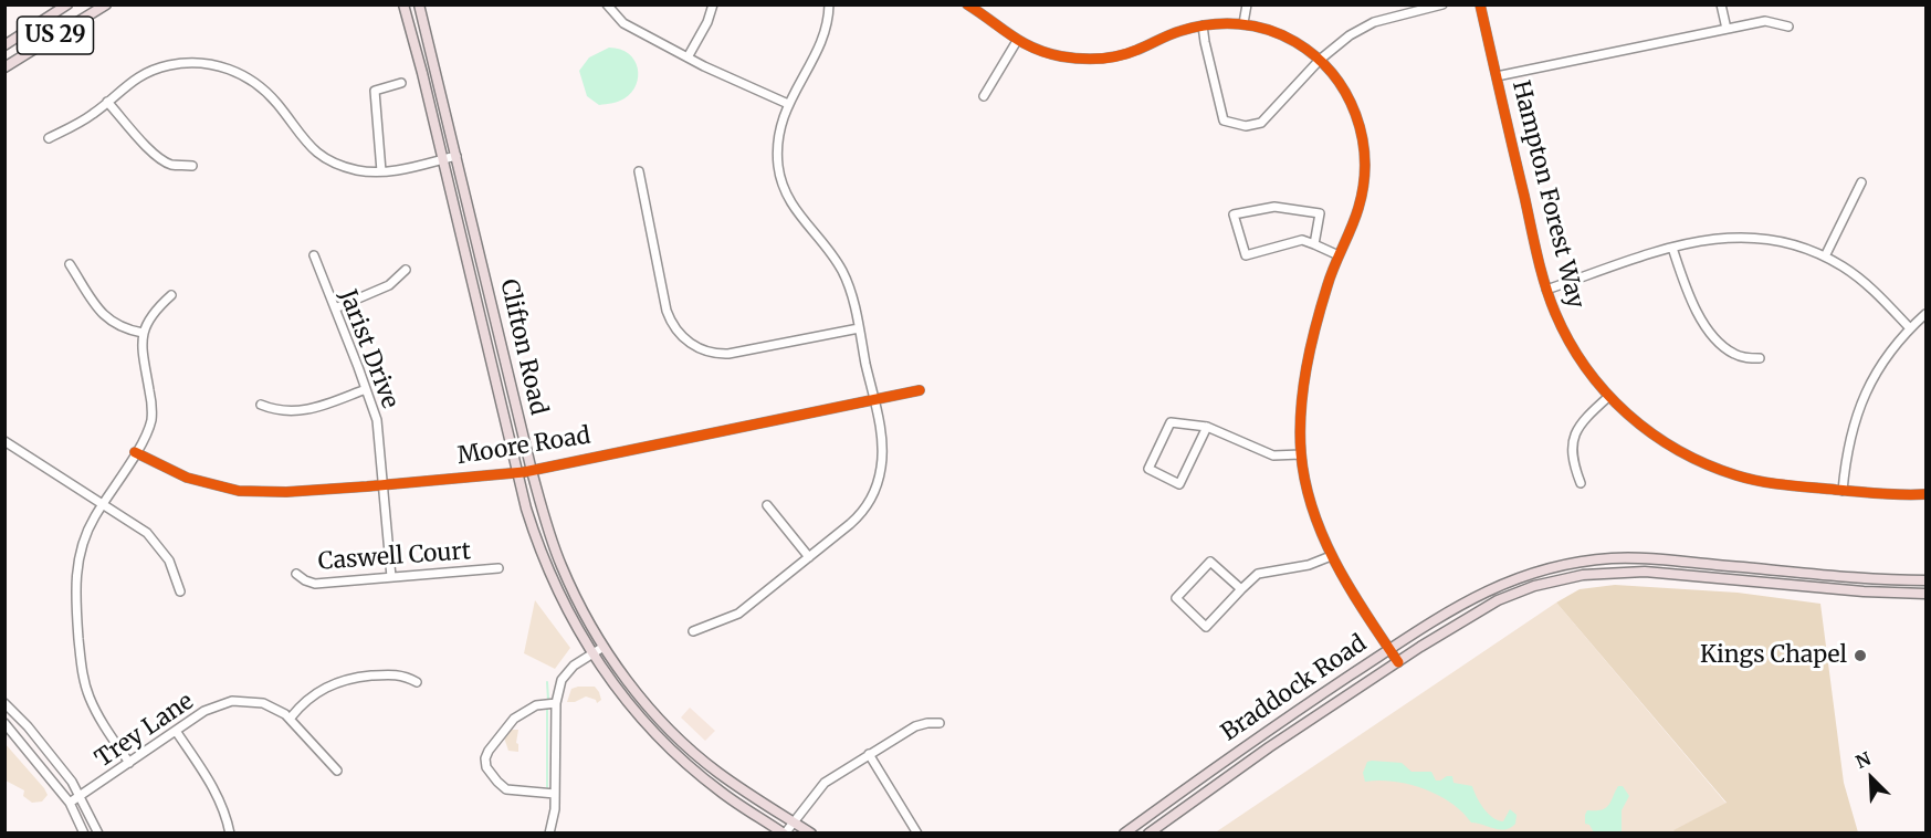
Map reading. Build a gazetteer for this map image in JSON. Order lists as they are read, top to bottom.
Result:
{
  "streets": {
    "main road": ["US 29", "Clifton Road", "Braddock Road"],
    "street": [
      "Hampton Forest Way",
      "Jarist Drive",
      "Moore Road",
      "Caswell Court",
      "Trey Lane"
    ]
  },
  "crossings": [
    ["Clifton Road", "Moore Road"],
    ["Jarist Drive", "Moore Road"],
    ["Jarist Drive", "Caswell Court"]
  ],
  "places": ["Kings Chapel"],
  "north": "top left"
}
